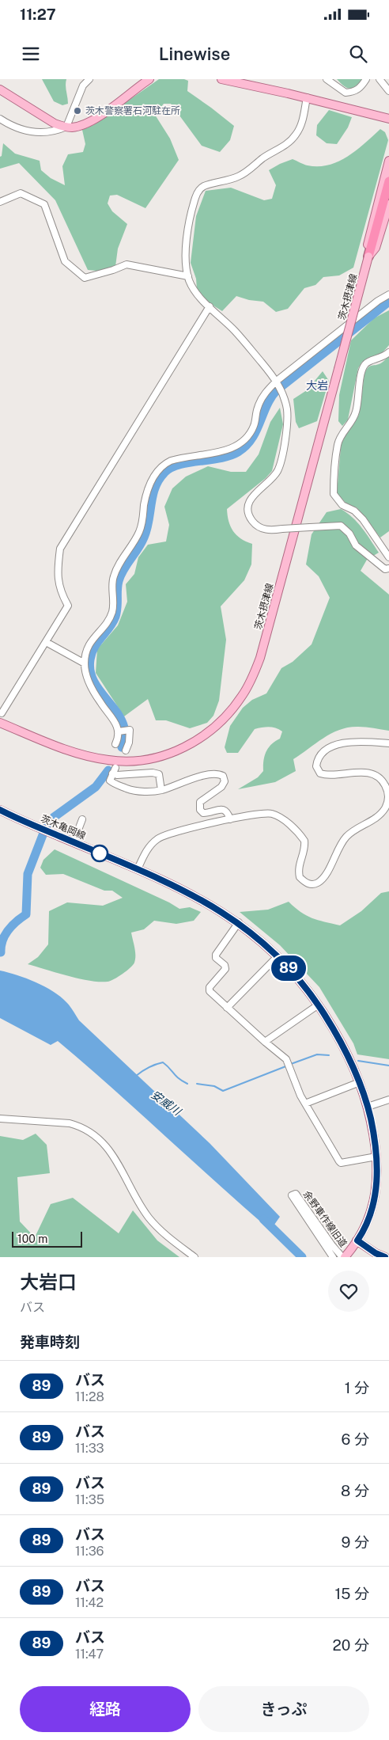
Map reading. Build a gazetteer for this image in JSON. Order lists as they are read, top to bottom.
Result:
{
  "streets": {
    "main road": ["茨木摂津線", "茨木亀岡線"],
    "street": ["余野車作線旧道"]
  },
  "crossings": [
    ["茨木亀岡線", "余野車作線旧道"]
  ],
  "districts": ["大岩"],
  "water": ["安威川"],
  "places": ["茨木警察署石河駐在所"],
  "lines": ["bus line 89"],
  "scale_bar": "100 m",
  "page": {
    "status": "11:27",
    "header": "Linewise",
    "on_map": "89",
    "scale": "100 m",
    "heading": [
      ["大岩口", "バス"],
      "発車時刻"
    ],
    "list": [
      {
        "mark": "89",
        "name": "バス",
        "note": "11:28",
        "value": "1 分"
      },
      {
        "mark": "89",
        "name": "バス",
        "note": "11:33",
        "value": "6 分"
      },
      {
        "mark": "89",
        "name": "バス",
        "note": "11:35",
        "value": "8 分"
      },
      {
        "mark": "89",
        "name": "バス",
        "note": "11:36",
        "value": "9 分"
      },
      {
        "mark": "89",
        "name": "バス",
        "note": "11:42",
        "value": "15 分"
      },
      {
        "mark": "89",
        "name": "バス",
        "note": "11:47",
        "value": "20 分"
      }
    ],
    "buttons": ["経路", "きっぷ"]
  }
}
